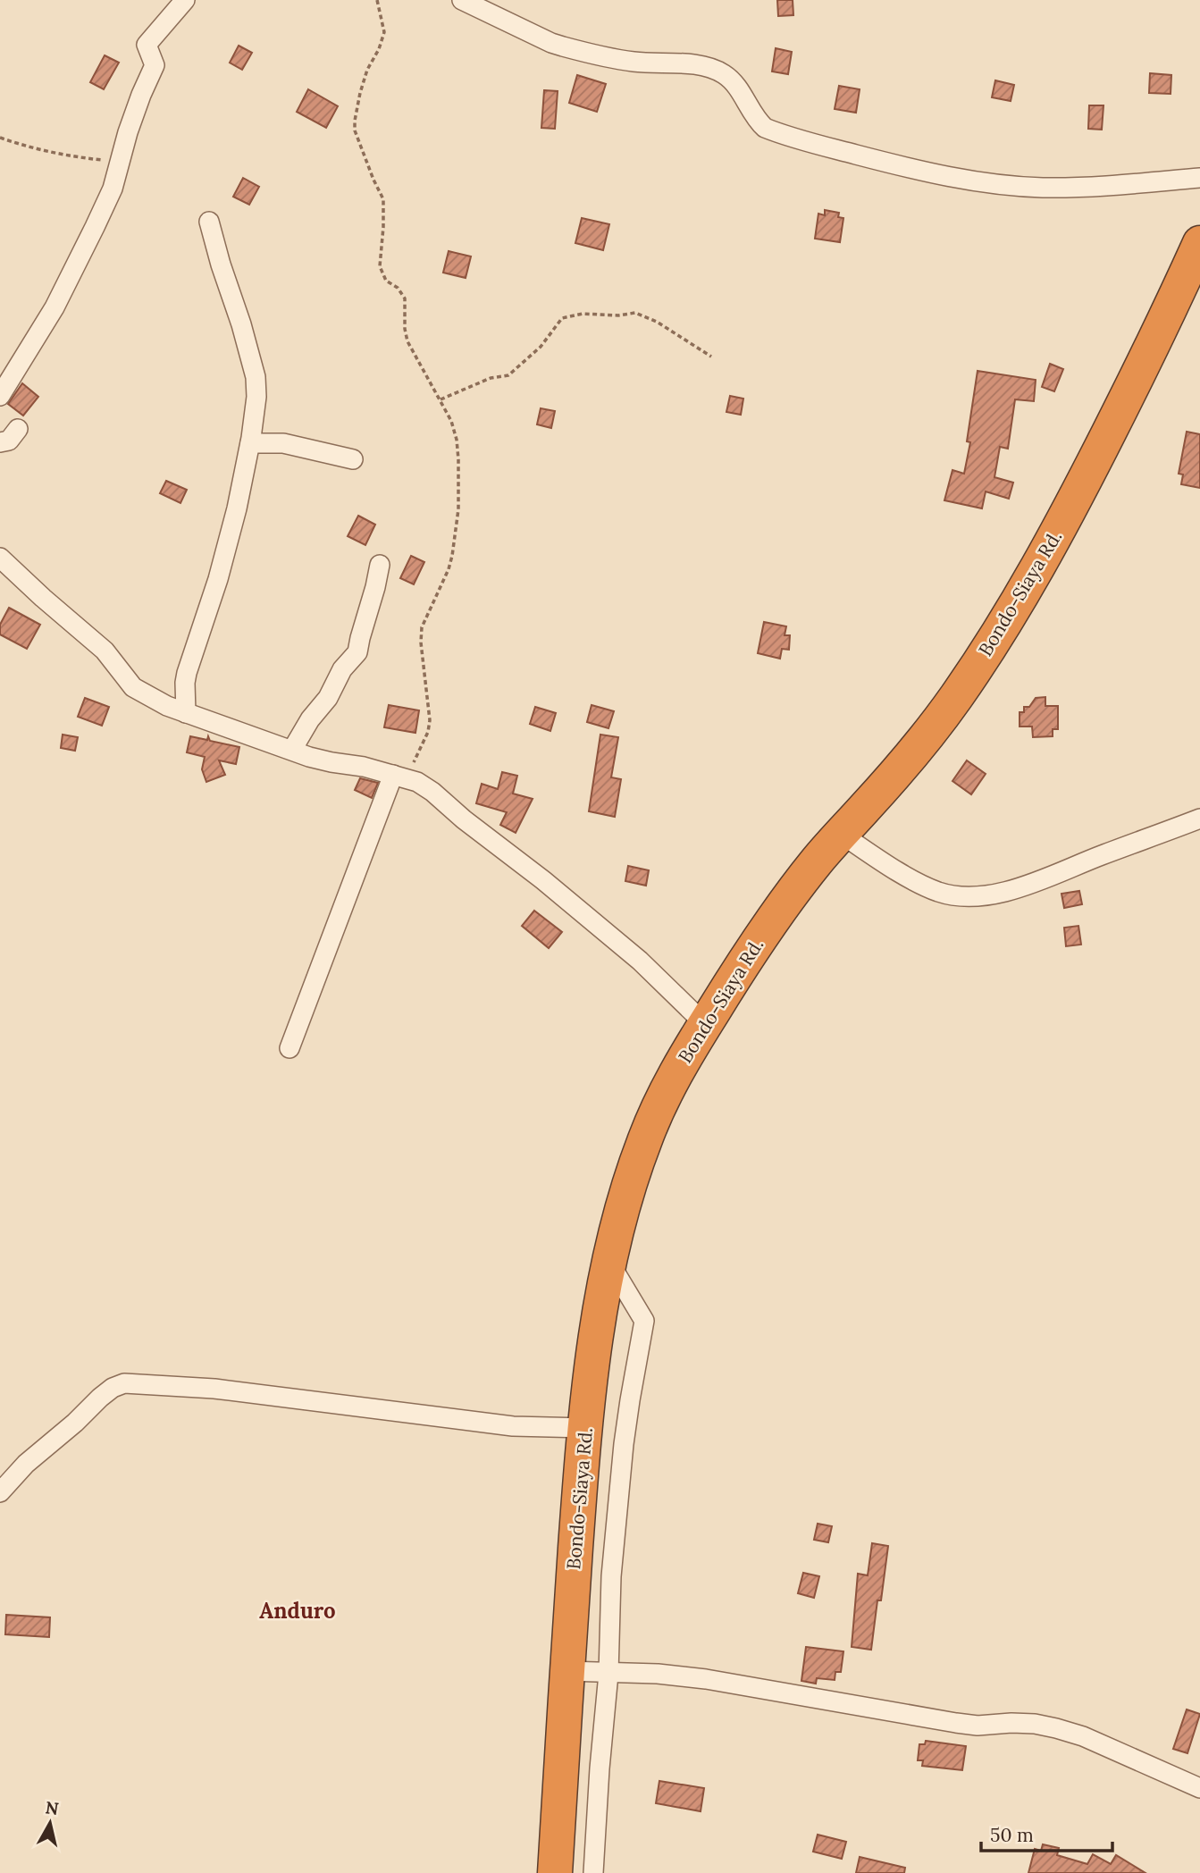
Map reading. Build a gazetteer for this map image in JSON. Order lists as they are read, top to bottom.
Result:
{
  "streets": {
    "highway": ["Bondo-Siaya Rd."]
  },
  "districts": ["Anduro"],
  "scale_bar": "50 m",
  "north": "top"
}
